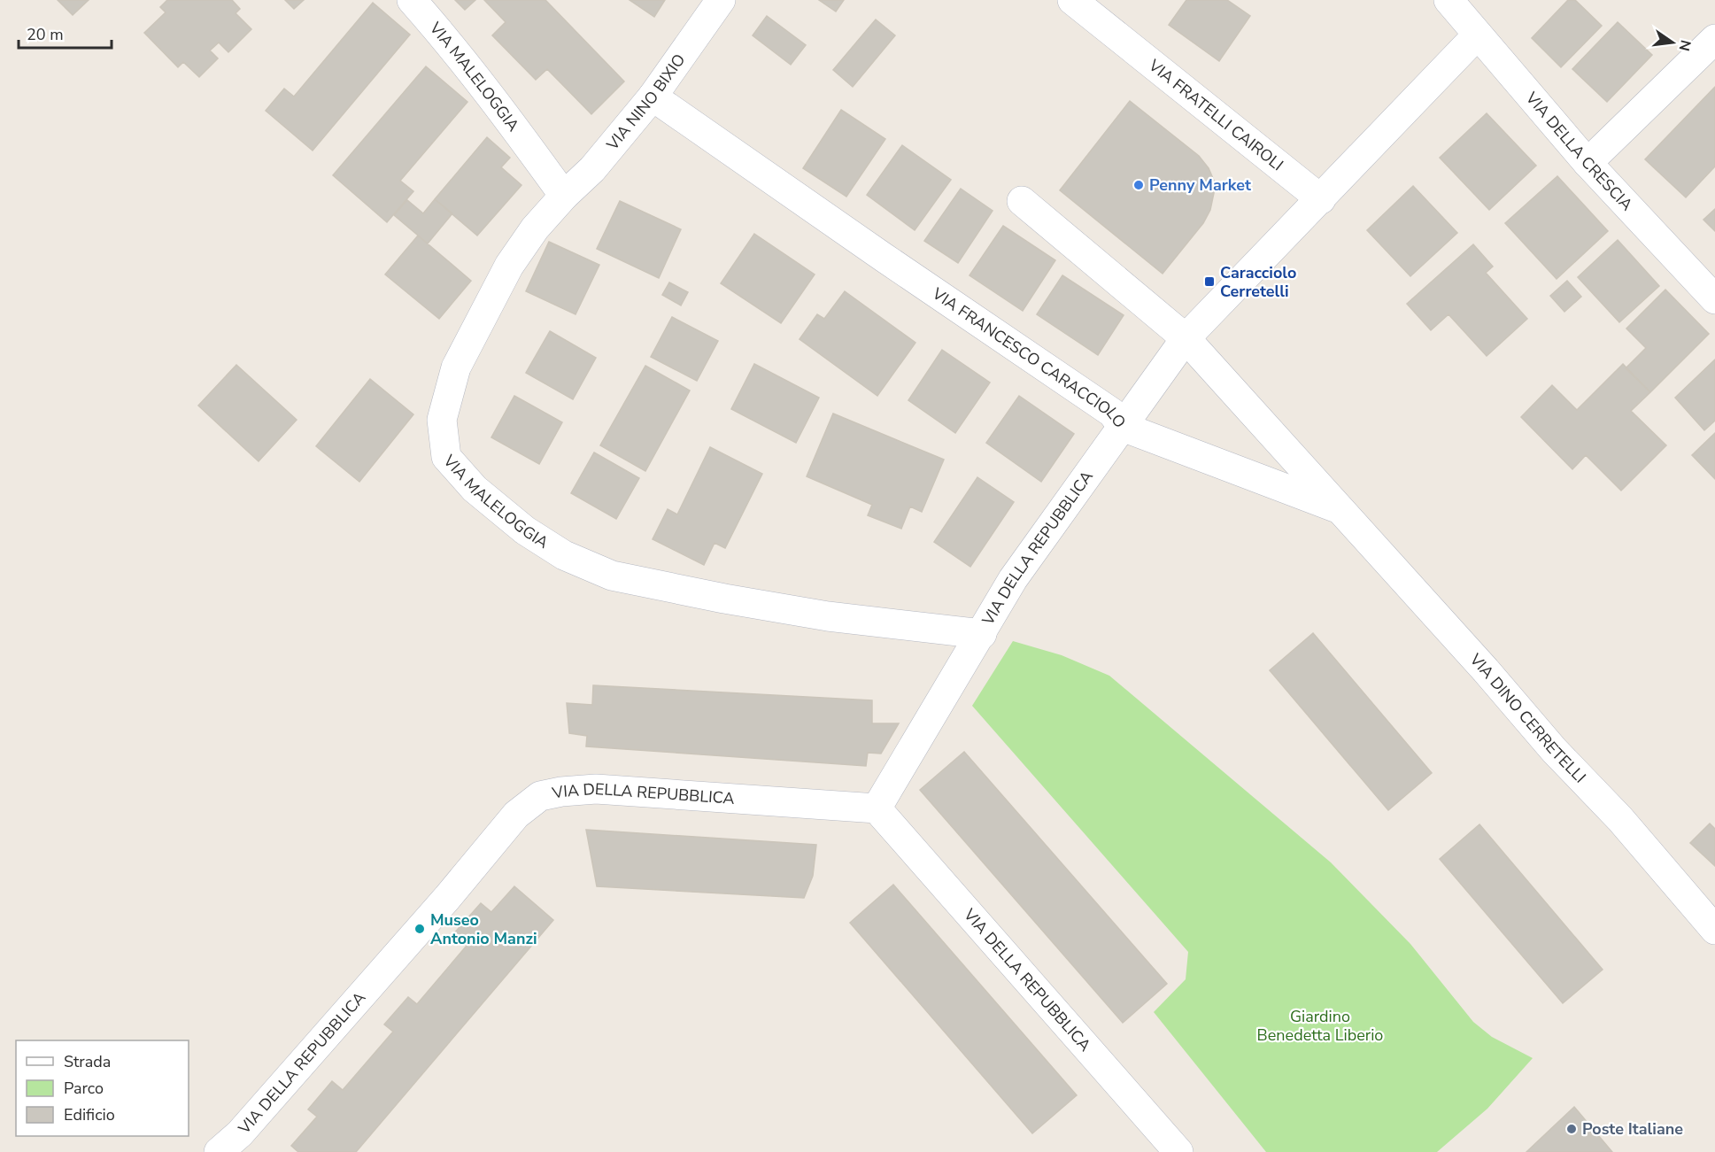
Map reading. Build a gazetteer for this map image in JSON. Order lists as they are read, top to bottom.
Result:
{
  "streets": {
    "street": [
      "VIA MALELOGGIA",
      "VIA NINO BIXIO",
      "VIA FRATELLI CAIROLI",
      "VIA DELLA CRESCIA",
      "VIA FRANCESCO CARACCIOLO",
      "VIA DELLA REPUBBLICA",
      "VIA DINO CERRETELLI"
    ]
  },
  "crossings": [
    ["VIA MALELOGGIA", "VIA NINO BIXIO"],
    ["VIA MALELOGGIA", "VIA DELLA REPUBBLICA"],
    ["VIA NINO BIXIO", "VIA FRANCESCO CARACCIOLO"],
    ["VIA FRATELLI CAIROLI", "VIA FRANCESCO CARACCIOLO"],
    ["VIA DELLA CRESCIA", "VIA FRANCESCO CARACCIOLO"],
    ["VIA FRANCESCO CARACCIOLO", "VIA DELLA REPUBBLICA"],
    ["VIA FRANCESCO CARACCIOLO", "VIA DINO CERRETELLI"],
    ["VIA DELLA REPUBBLICA", "VIA DINO CERRETELLI"]
  ],
  "parks": ["Giardino Benedetta Liberio"],
  "places": {
    "other": ["Penny Market", "Museo Antonio Manzi", "Poste Italiane"],
    "transit": ["Caracciolo Cerretelli"]
  },
  "legend": ["Strada", "Parco", "Edificio"],
  "scale_bar": "20 m",
  "north": "right"
}
